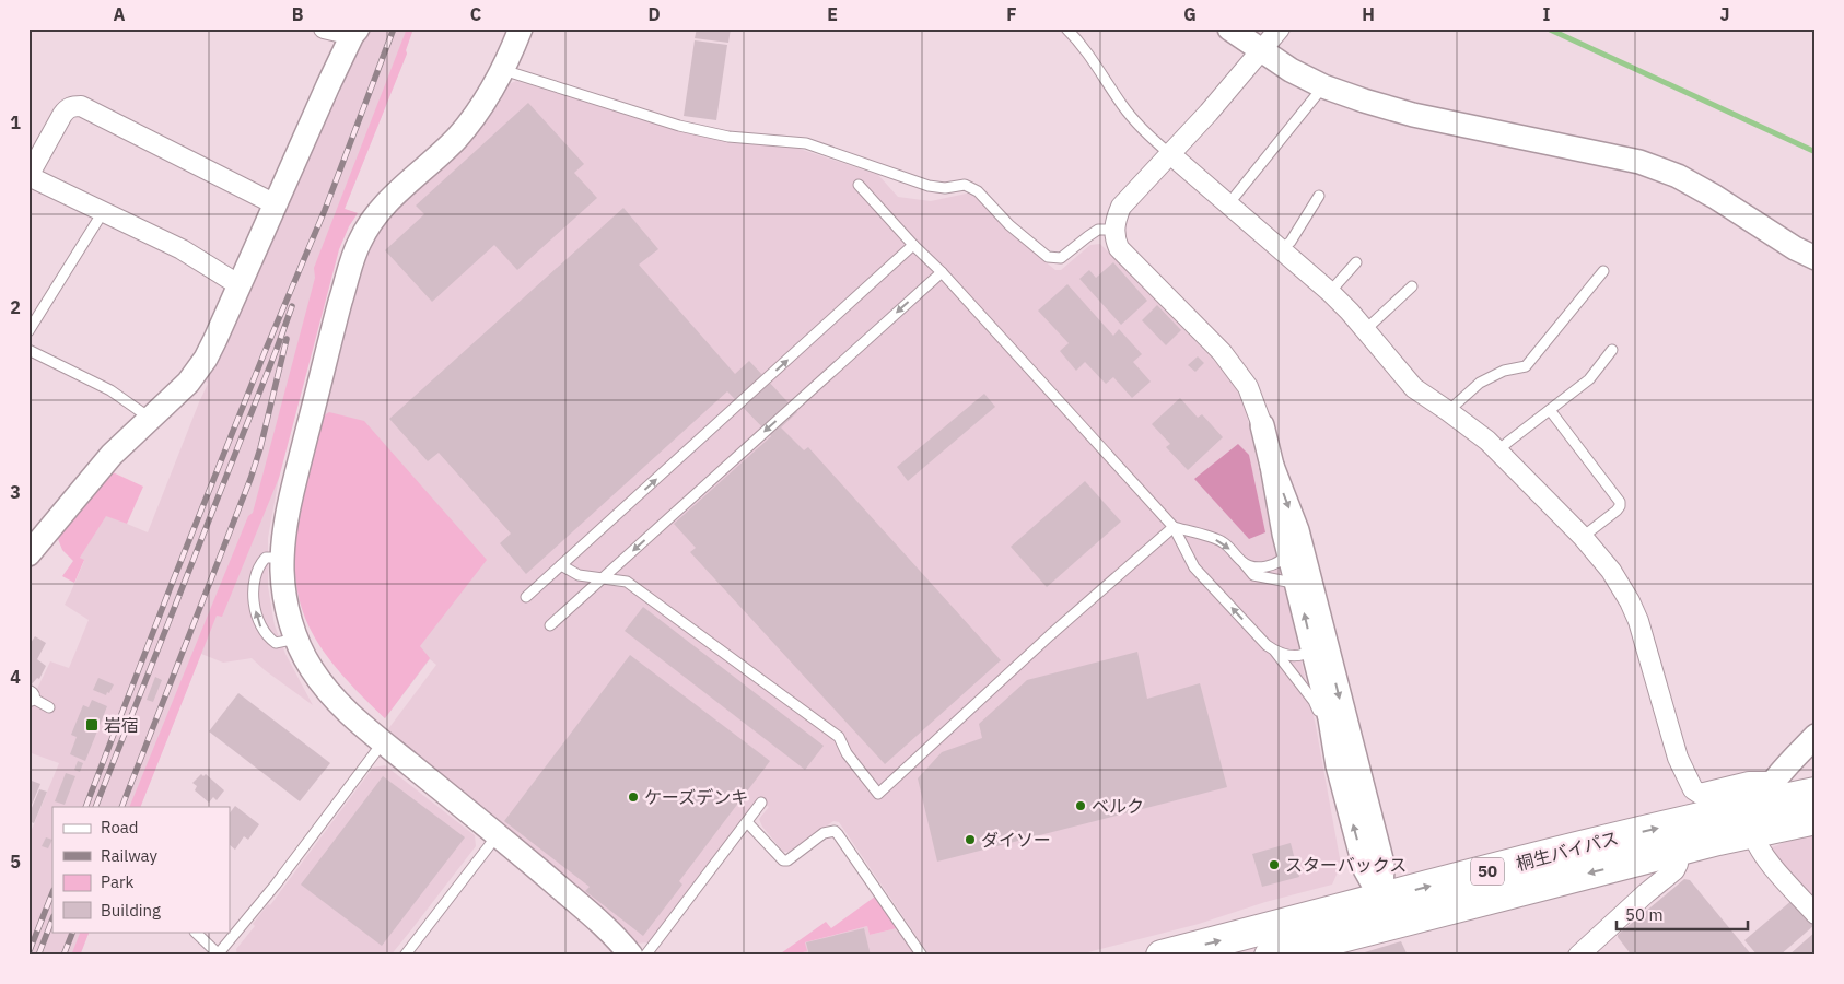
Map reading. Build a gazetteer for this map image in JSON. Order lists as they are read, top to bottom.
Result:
{
  "streets": {
    "highway": ["桐生バイパス", "50"]
  },
  "places": {
    "transit": ["岩宿"],
    "other": [
      "ケーズデンキ",
      "ベルク",
      "ダイソー",
      "スターバックス"
    ]
  },
  "legend": [
    "Road",
    "Railway",
    "Park",
    "Building"
  ],
  "scale_bar": "50 m",
  "grid": {
    "columns": [
      "A",
      "B",
      "C",
      "D",
      "E",
      "F",
      "G",
      "H",
      "I",
      "J"
    ],
    "rows": [
      "1",
      "2",
      "3",
      "4",
      "5"
    ]
  }
}
